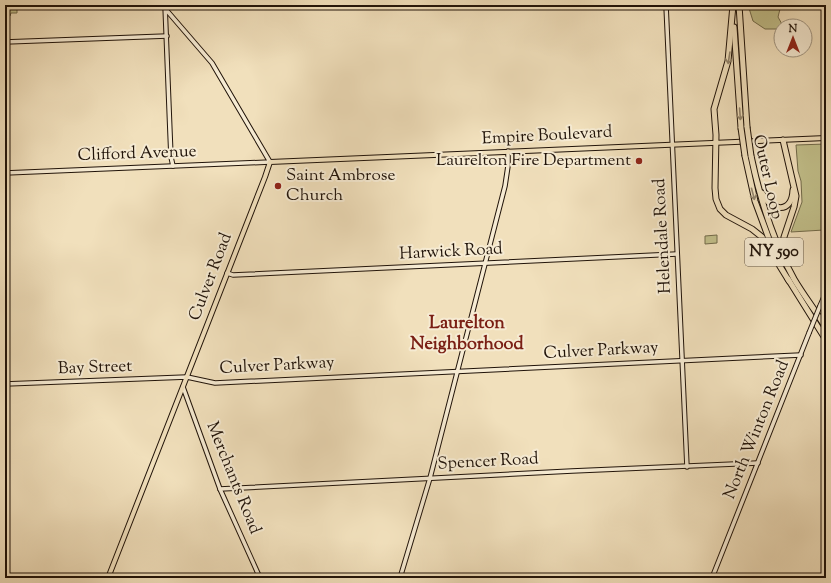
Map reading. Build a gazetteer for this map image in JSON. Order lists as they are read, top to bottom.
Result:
{
  "streets": {
    "highway": ["Outer Loop", "NY 590"],
    "main road": ["Empire Boulevard", "Culver Road"],
    "street": [
      "Clifford Avenue",
      "Helendale Road",
      "Harwick Road",
      "Culver Parkway",
      "Bay Street",
      "North Winton Road",
      "Spencer Road",
      "Merchants Road"
    ]
  },
  "crossings": [
    ["Empire Boulevard", "Clifford Avenue"],
    ["Empire Boulevard", "Helendale Road"],
    ["Empire Boulevard", "Culver Road"],
    ["Clifford Avenue", "Culver Road"],
    ["Helendale Road", "Harwick Road"],
    ["Helendale Road", "Culver Parkway"],
    ["Helendale Road", "Spencer Road"],
    ["Harwick Road", "Culver Road"],
    ["Culver Road", "Culver Parkway"],
    ["Culver Road", "Bay Street"],
    ["Culver Road", "Merchants Road"],
    ["Culver Parkway", "Bay Street"],
    ["Culver Parkway", "North Winton Road"],
    ["North Winton Road", "Spencer Road"],
    ["Spencer Road", "Merchants Road"]
  ],
  "districts": ["Laurelton Neighborhood"],
  "places": ["Laurelton Fire Department", "Saint Ambrose Church"],
  "north": "top"
}
